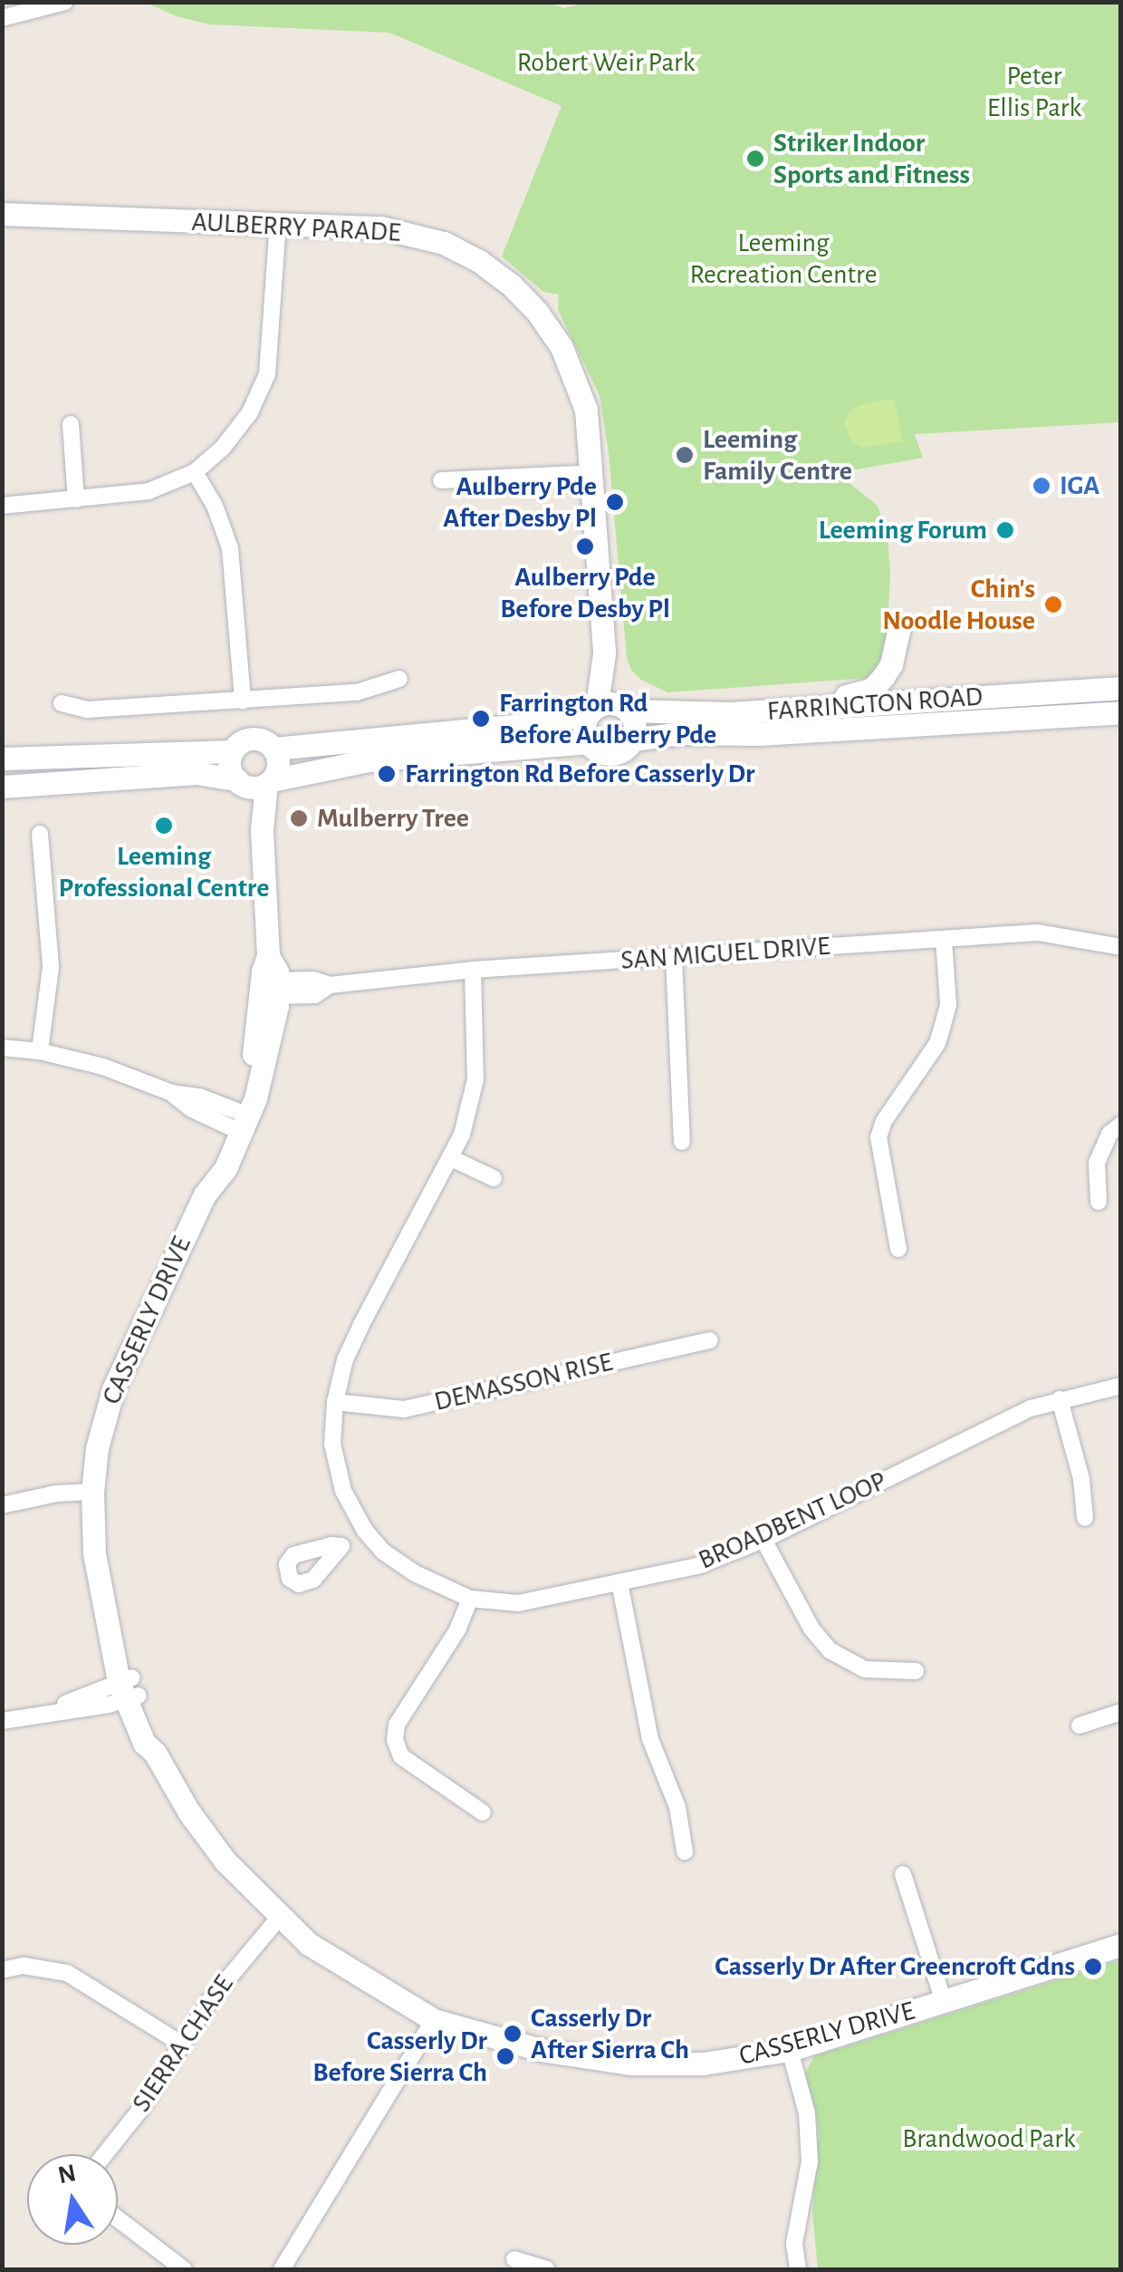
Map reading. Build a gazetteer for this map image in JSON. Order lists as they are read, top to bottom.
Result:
{
  "streets": {
    "main road": ["AULBERRY PARADE", "FARRINGTON ROAD", "CASSERLY DRIVE"],
    "street": [
      "SAN MIGUEL DRIVE",
      "DEMASSON RISE",
      "BROADBENT LOOP",
      "SIERRA CHASE"
    ]
  },
  "crossings": [
    ["AULBERRY PARADE", "FARRINGTON ROAD"],
    ["SAN MIGUEL DRIVE", "CASSERLY DRIVE"],
    ["SAN MIGUEL DRIVE", "BROADBENT LOOP"],
    ["CASSERLY DRIVE", "SIERRA CHASE"],
    ["DEMASSON RISE", "BROADBENT LOOP"]
  ],
  "parks": [
    "Robert Weir Park",
    "Peter Ellis Park",
    "Leeming Recreation Centre",
    "Brandwood Park"
  ],
  "places": [
    "Striker Indoor Sports and Fitness",
    "Leeming Family Centre",
    "IGA",
    "Aulberry Pde After Desby Pl",
    "Leeming Forum",
    "Aulberry Pde Before Desby Pl",
    "Chin's Noodle House",
    "Farrington Rd Before Aulberry Pde",
    "Farrington Rd Before Casserly Dr",
    "Mulberry Tree",
    "Leeming Professional Centre",
    "Casserly Dr After Greencroft Gdns",
    "Casserly Dr After Sierra Ch",
    "Casserly Dr Before Sierra Ch"
  ],
  "north": "top"
}
